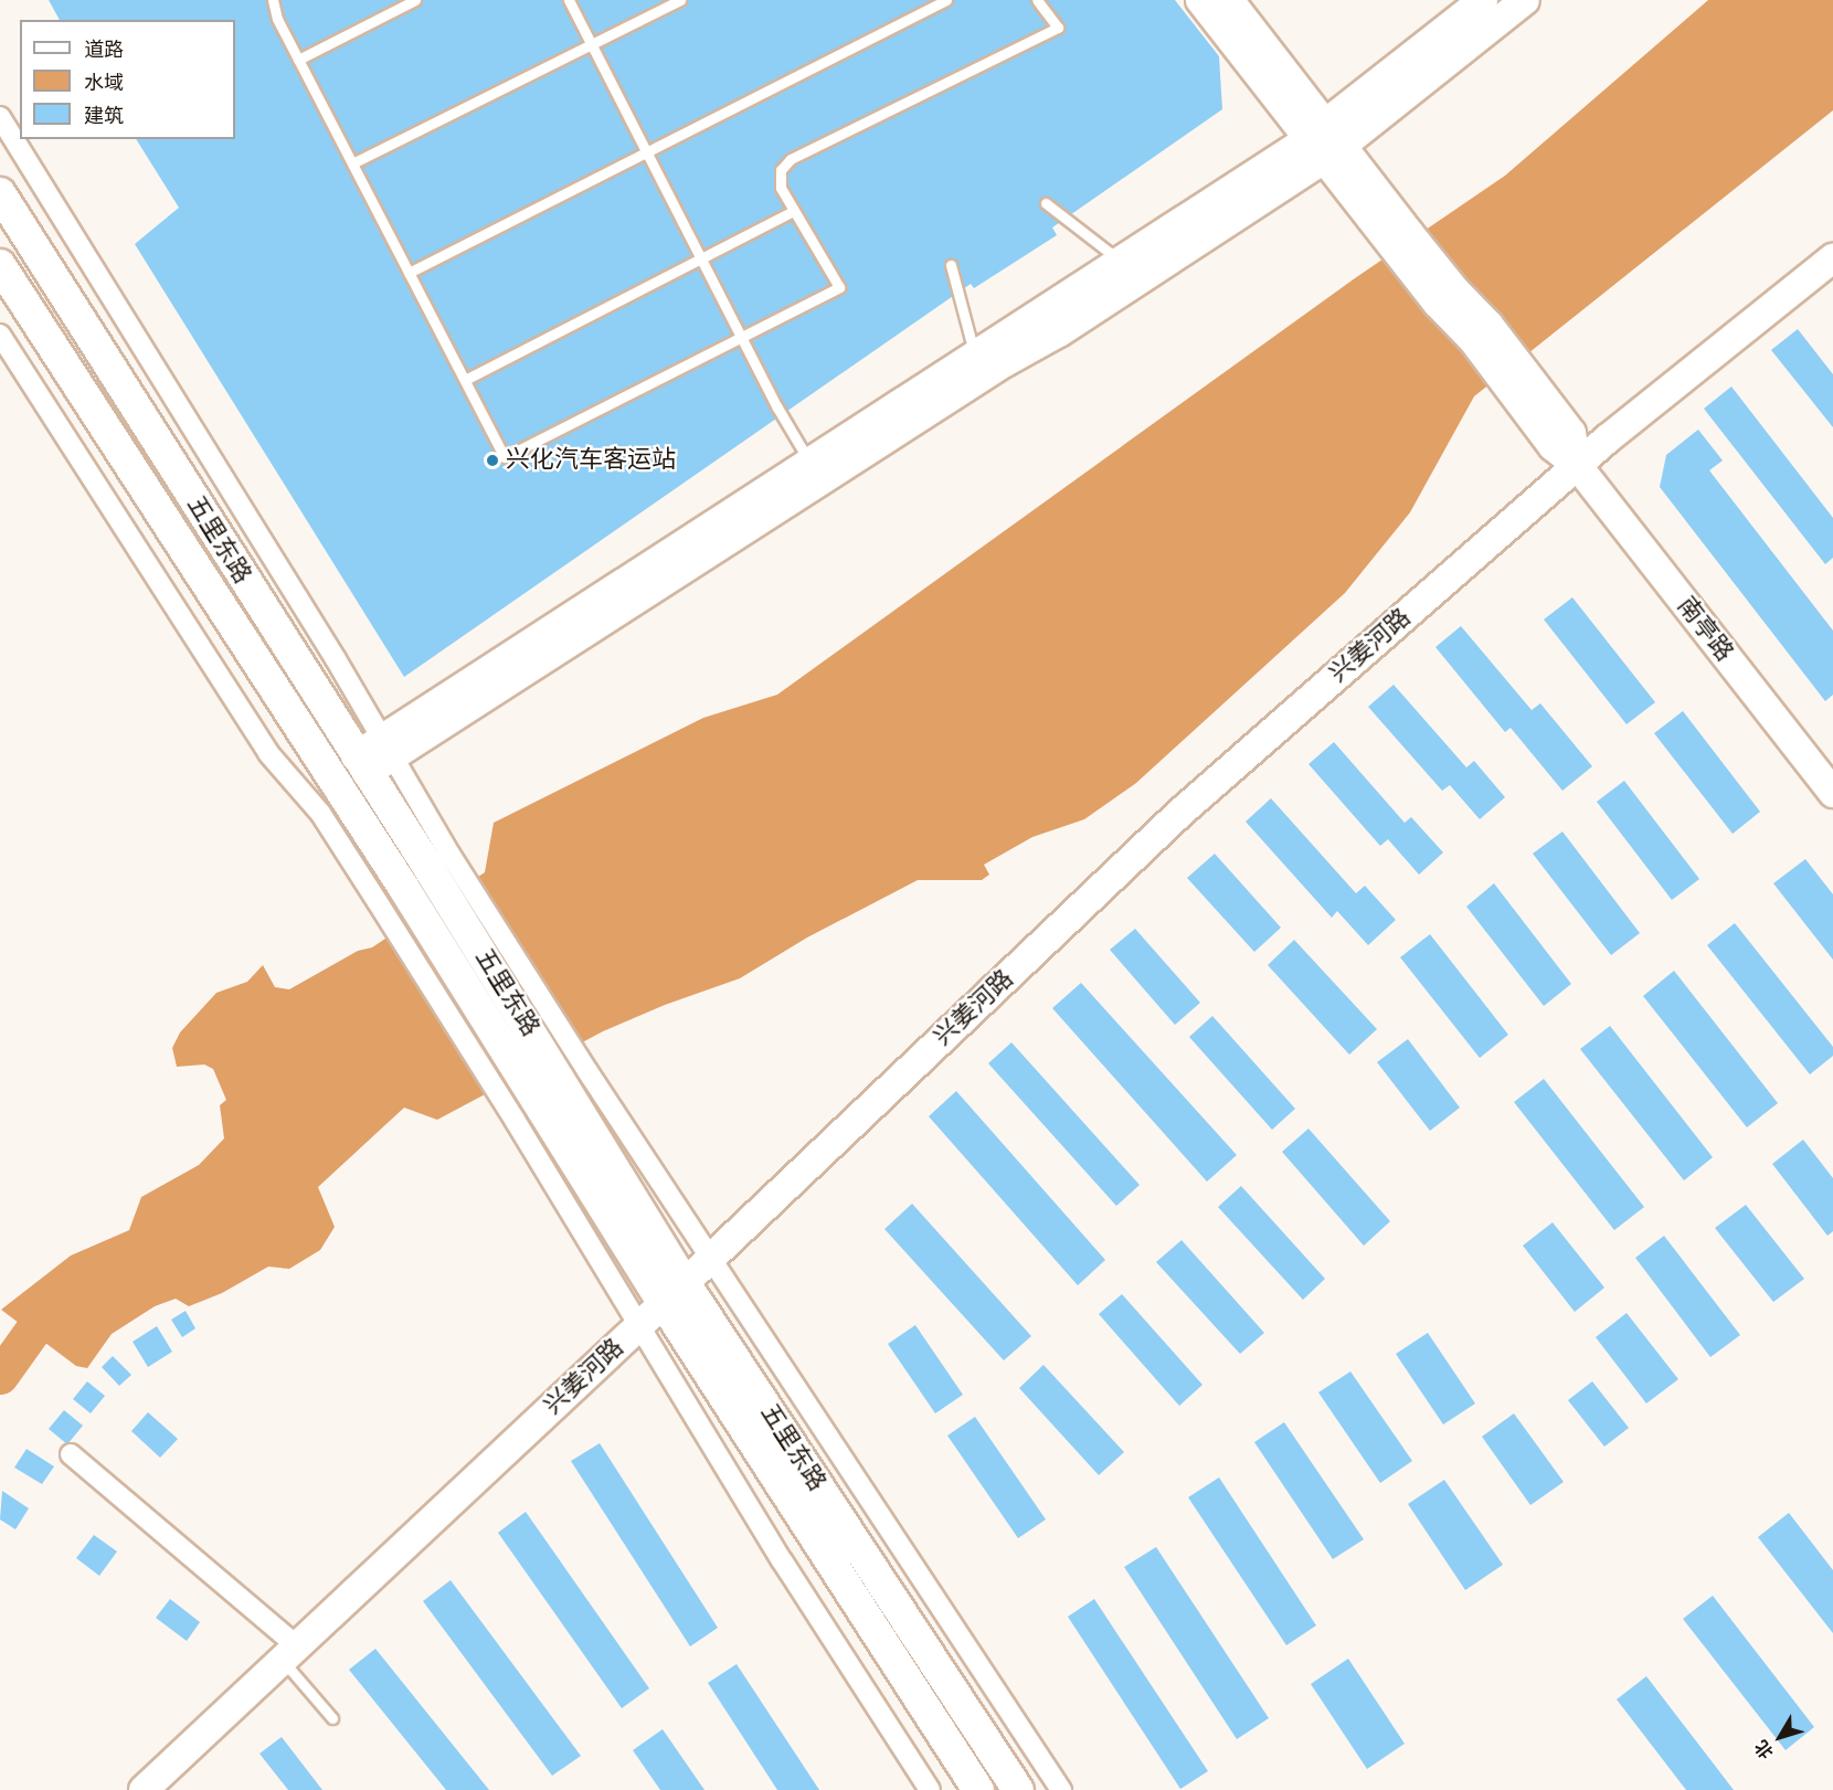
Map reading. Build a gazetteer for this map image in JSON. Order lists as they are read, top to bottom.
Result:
{
  "streets": {
    "main road": ["五里东路"],
    "street": ["南亭路", "兴姜河路"]
  },
  "crossings": [
    ["五里东路", "兴姜河路"],
    ["南亭路", "兴姜河路"]
  ],
  "places": ["兴化汽车客运站"],
  "legend": ["道路", "水域", "建筑"],
  "north": "bottom left"
}
